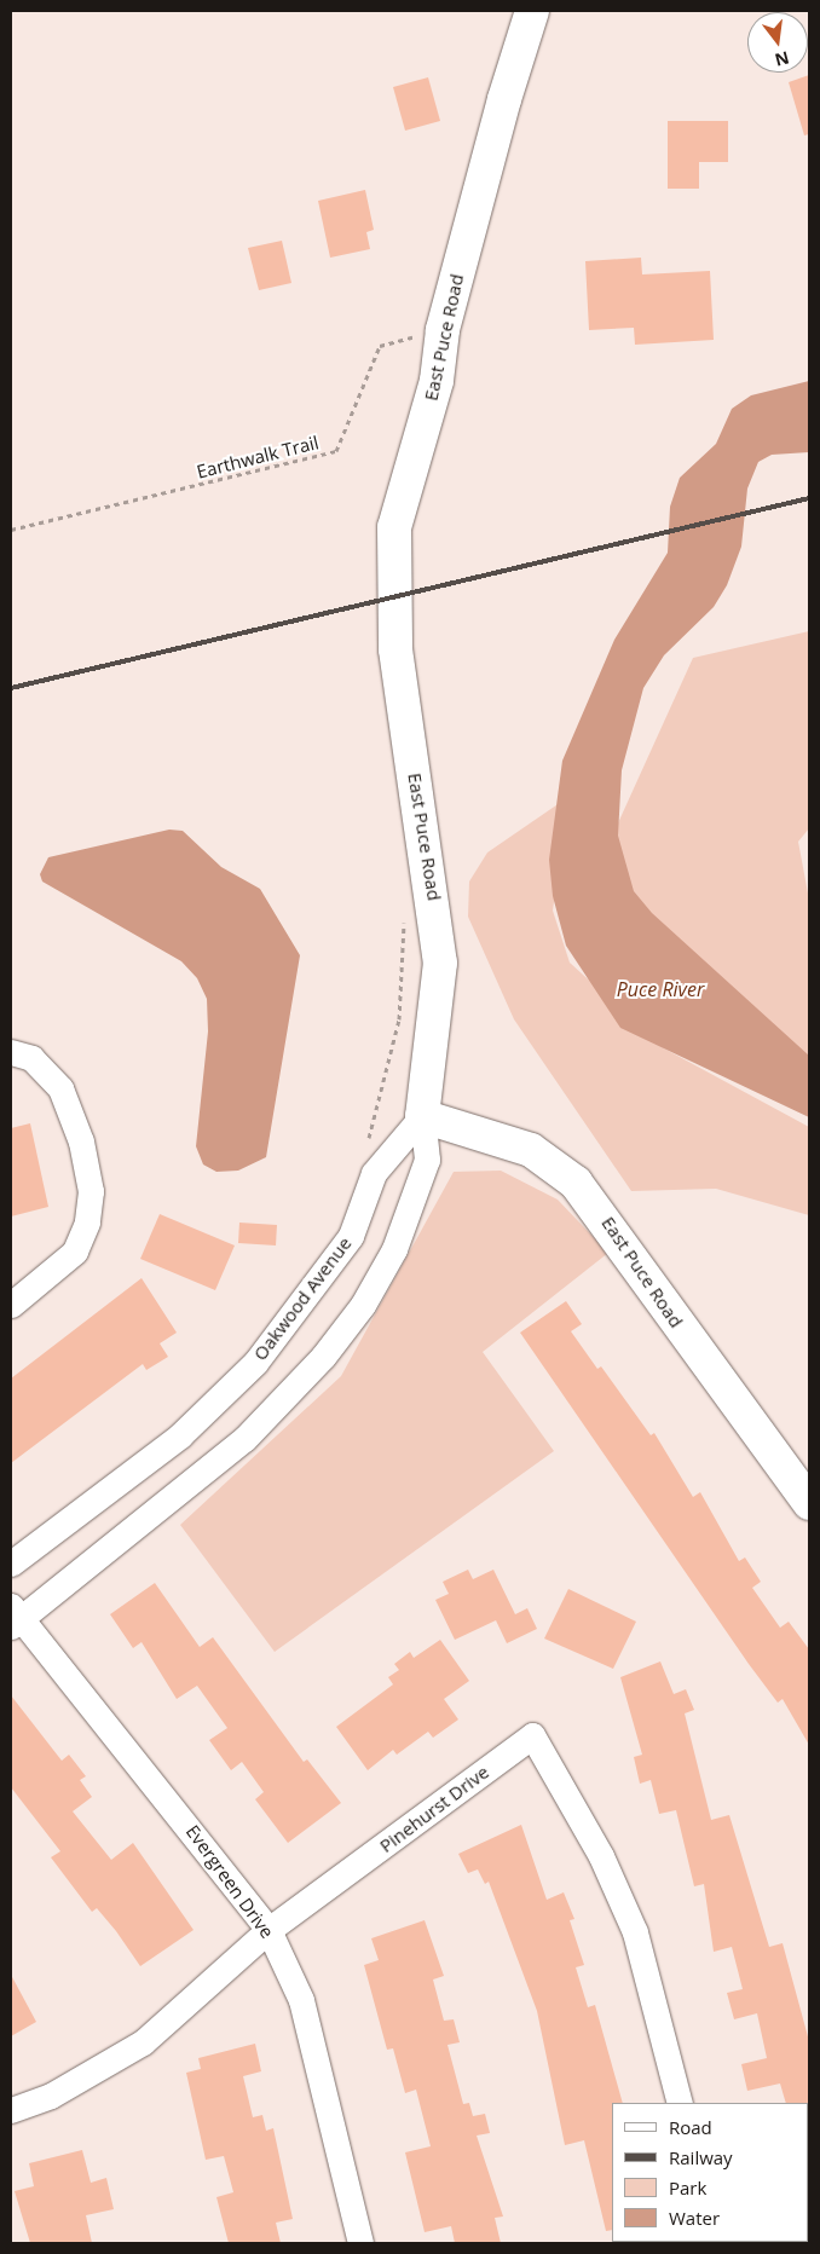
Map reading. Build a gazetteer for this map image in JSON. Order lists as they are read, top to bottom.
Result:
{
  "streets": {
    "main road": ["East Puce Road"],
    "street": ["Oakwood Avenue", "Pinehurst Drive", "Evergreen Drive"],
    "path": ["Earthwalk Trail"]
  },
  "crossings": [
    ["East Puce Road", "Earthwalk Trail"],
    ["East Puce Road", "Oakwood Avenue"],
    ["Pinehurst Drive", "Evergreen Drive"]
  ],
  "water": ["Puce River"],
  "legend": [
    "Road",
    "Railway",
    "Park",
    "Water"
  ],
  "north": "bottom"
}
